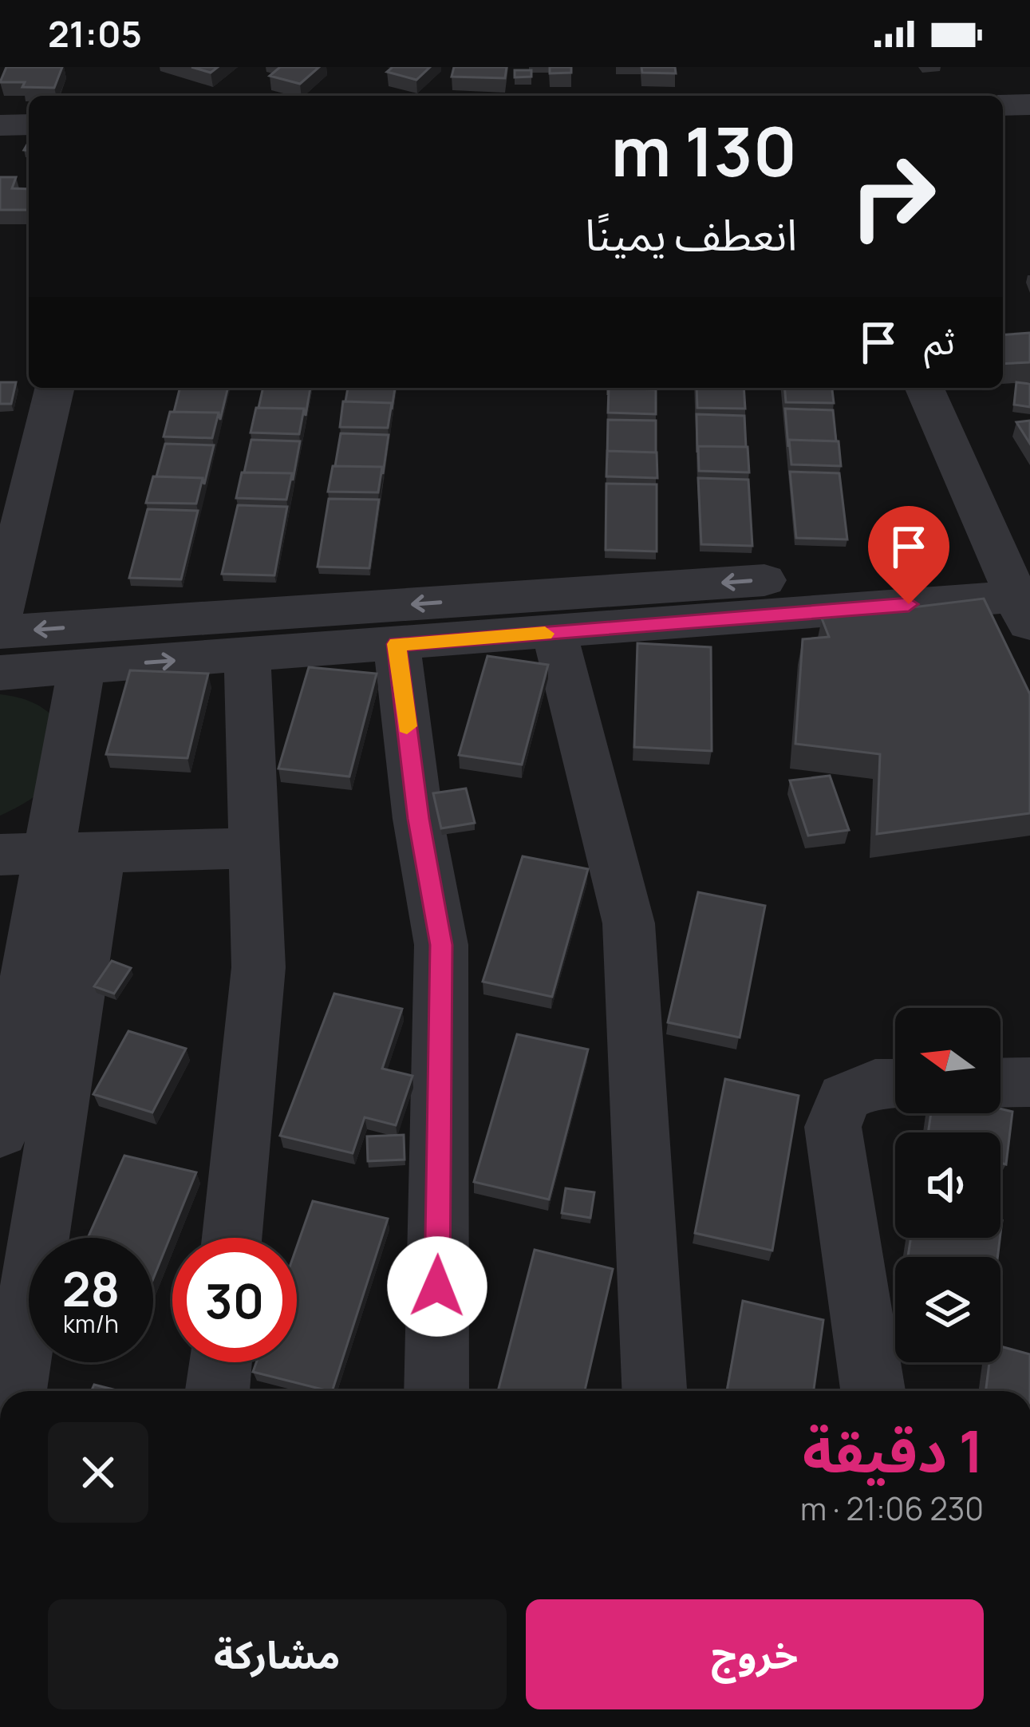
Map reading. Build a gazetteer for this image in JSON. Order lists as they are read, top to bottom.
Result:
{
  "north": "left",
  "page": {
    "status": "21:05",
    "turn": ["130 m", "انعطف يمينًا"],
    "then": "ثم",
    "speed": "28 km/h",
    "limit": "30",
    "heading": ["1 دقيقة", "230 m · 21:06"],
    "buttons": ["خروج", "مشاركة"]
  }
}
